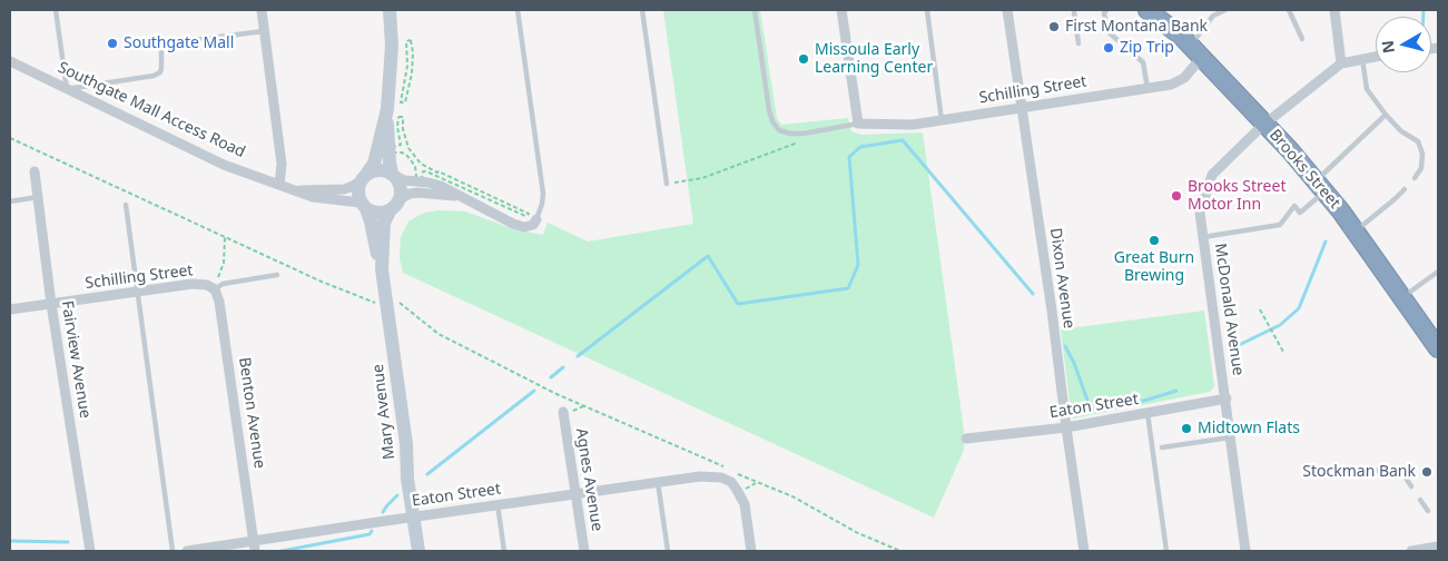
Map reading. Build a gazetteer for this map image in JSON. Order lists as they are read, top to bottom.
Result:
{
  "streets": {
    "highway": ["Brooks Street"],
    "street": [
      "Schilling Street",
      "Southgate Mall Access Road",
      "Dixon Avenue",
      "McDonald Avenue",
      "Fairview Avenue",
      "Eaton Street",
      "Mary Avenue",
      "Benton Avenue",
      "Agnes Avenue"
    ]
  },
  "crossings": [
    ["Schilling Street", "Brooks Street"],
    ["Schilling Street", "Dixon Avenue"],
    ["Schilling Street", "Fairview Avenue"],
    ["Schilling Street", "Benton Avenue"],
    ["Southgate Mall Access Road", "Mary Avenue"],
    ["Brooks Street", "McDonald Avenue"],
    ["Dixon Avenue", "Eaton Street"],
    ["McDonald Avenue", "Eaton Street"],
    ["Eaton Street", "Mary Avenue"],
    ["Eaton Street", "Benton Avenue"],
    ["Eaton Street", "Agnes Avenue"]
  ],
  "places": [
    "First Montana Bank",
    "Southgate Mall",
    "Zip Trip",
    "Missoula Early Learning Center",
    "Brooks Street Motor Inn",
    "Great Burn Brewing",
    "Midtown Flats",
    "Stockman Bank"
  ],
  "north": "left"
}
